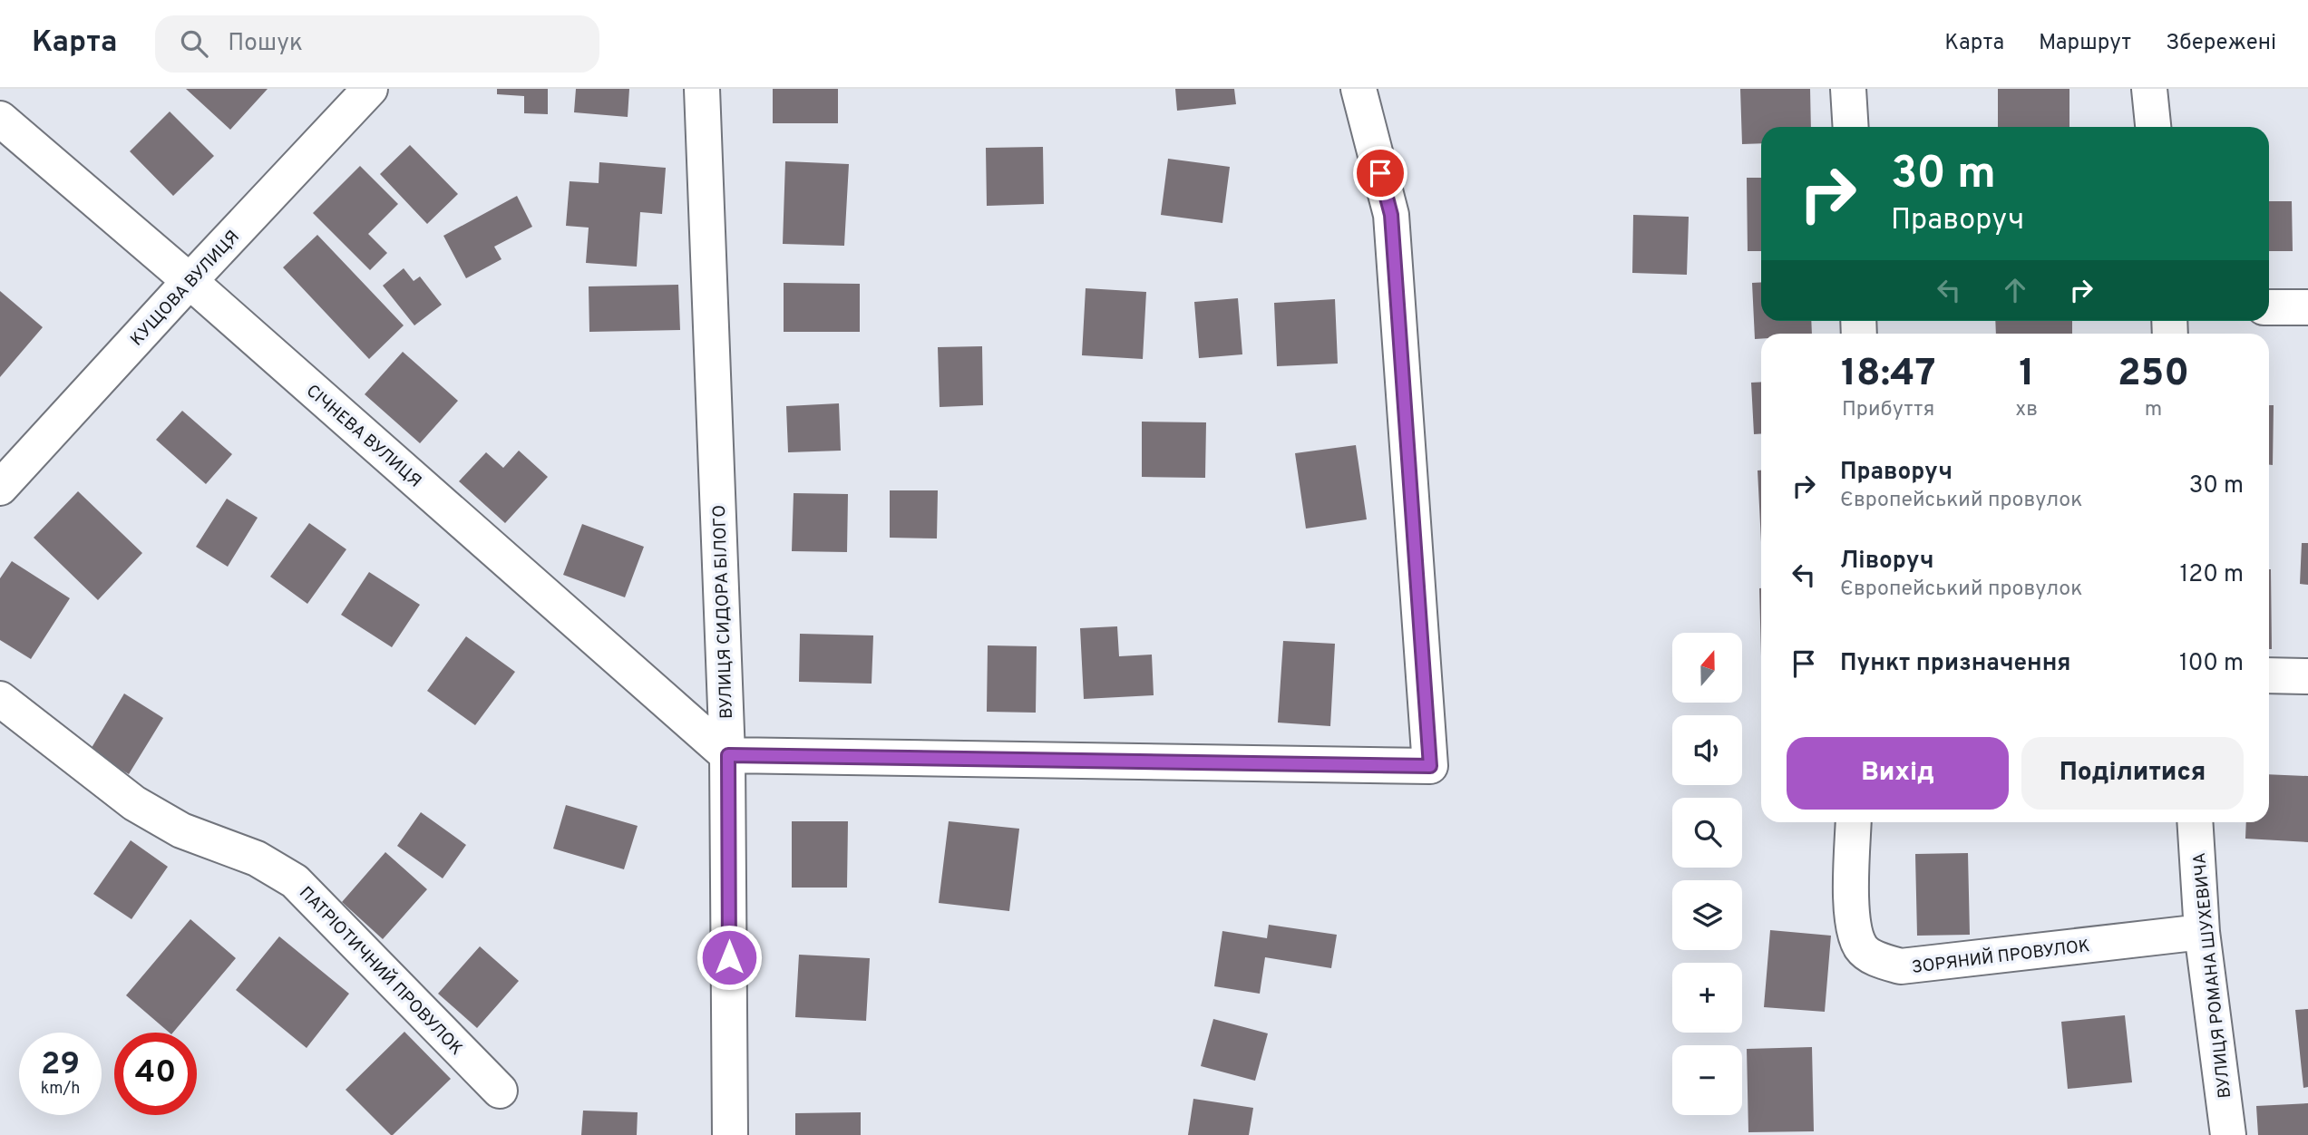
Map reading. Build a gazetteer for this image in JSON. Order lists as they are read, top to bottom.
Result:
{
  "streets": {
    "street": [
      "КУЩОВА ВУЛИЦЯ",
      "СІЧНЕВА ВУЛИЦЯ",
      "ВУЛИЦЯ СИДОРА БІЛОГО",
      "ЗОРЯНИЙ ПРОВУЛОК",
      "ПАТРІОТИЧНИЙ ПРОВУЛОК",
      "ВУЛИЦЯ РОМАНА ШУХЕВИЧА"
    ]
  },
  "crossings": [
    ["КУЩОВА ВУЛИЦЯ", "СІЧНЕВА ВУЛИЦЯ"],
    ["СІЧНЕВА ВУЛИЦЯ", "ВУЛИЦЯ СИДОРА БІЛОГО"],
    ["ЗОРЯНИЙ ПРОВУЛОК", "ВУЛИЦЯ РОМАНА ШУХЕВИЧА"]
  ],
  "north": "top",
  "page": {
    "header": "Карта",
    "search": "Пошук",
    "nav": ["Карта", "Маршрут", "Збережені"],
    "turn": ["30 m", "Праворуч"],
    "eta": [
      "18:47",
      "Прибуття",
      "1",
      "хв",
      "250",
      "m"
    ],
    "list": [
      {
        "name": "Праворуч",
        "note": "Європейський провулок",
        "value": "30 m"
      },
      {
        "name": "Ліворуч",
        "note": "Європейський провулок",
        "value": "120 m"
      },
      {
        "name": "Пункт призначення",
        "value": "100 m"
      }
    ],
    "map_buttons": ["+", "−"],
    "buttons": ["Вихід", "Поділитися"],
    "speed": "29 km/h",
    "limit": "40"
  }
}
